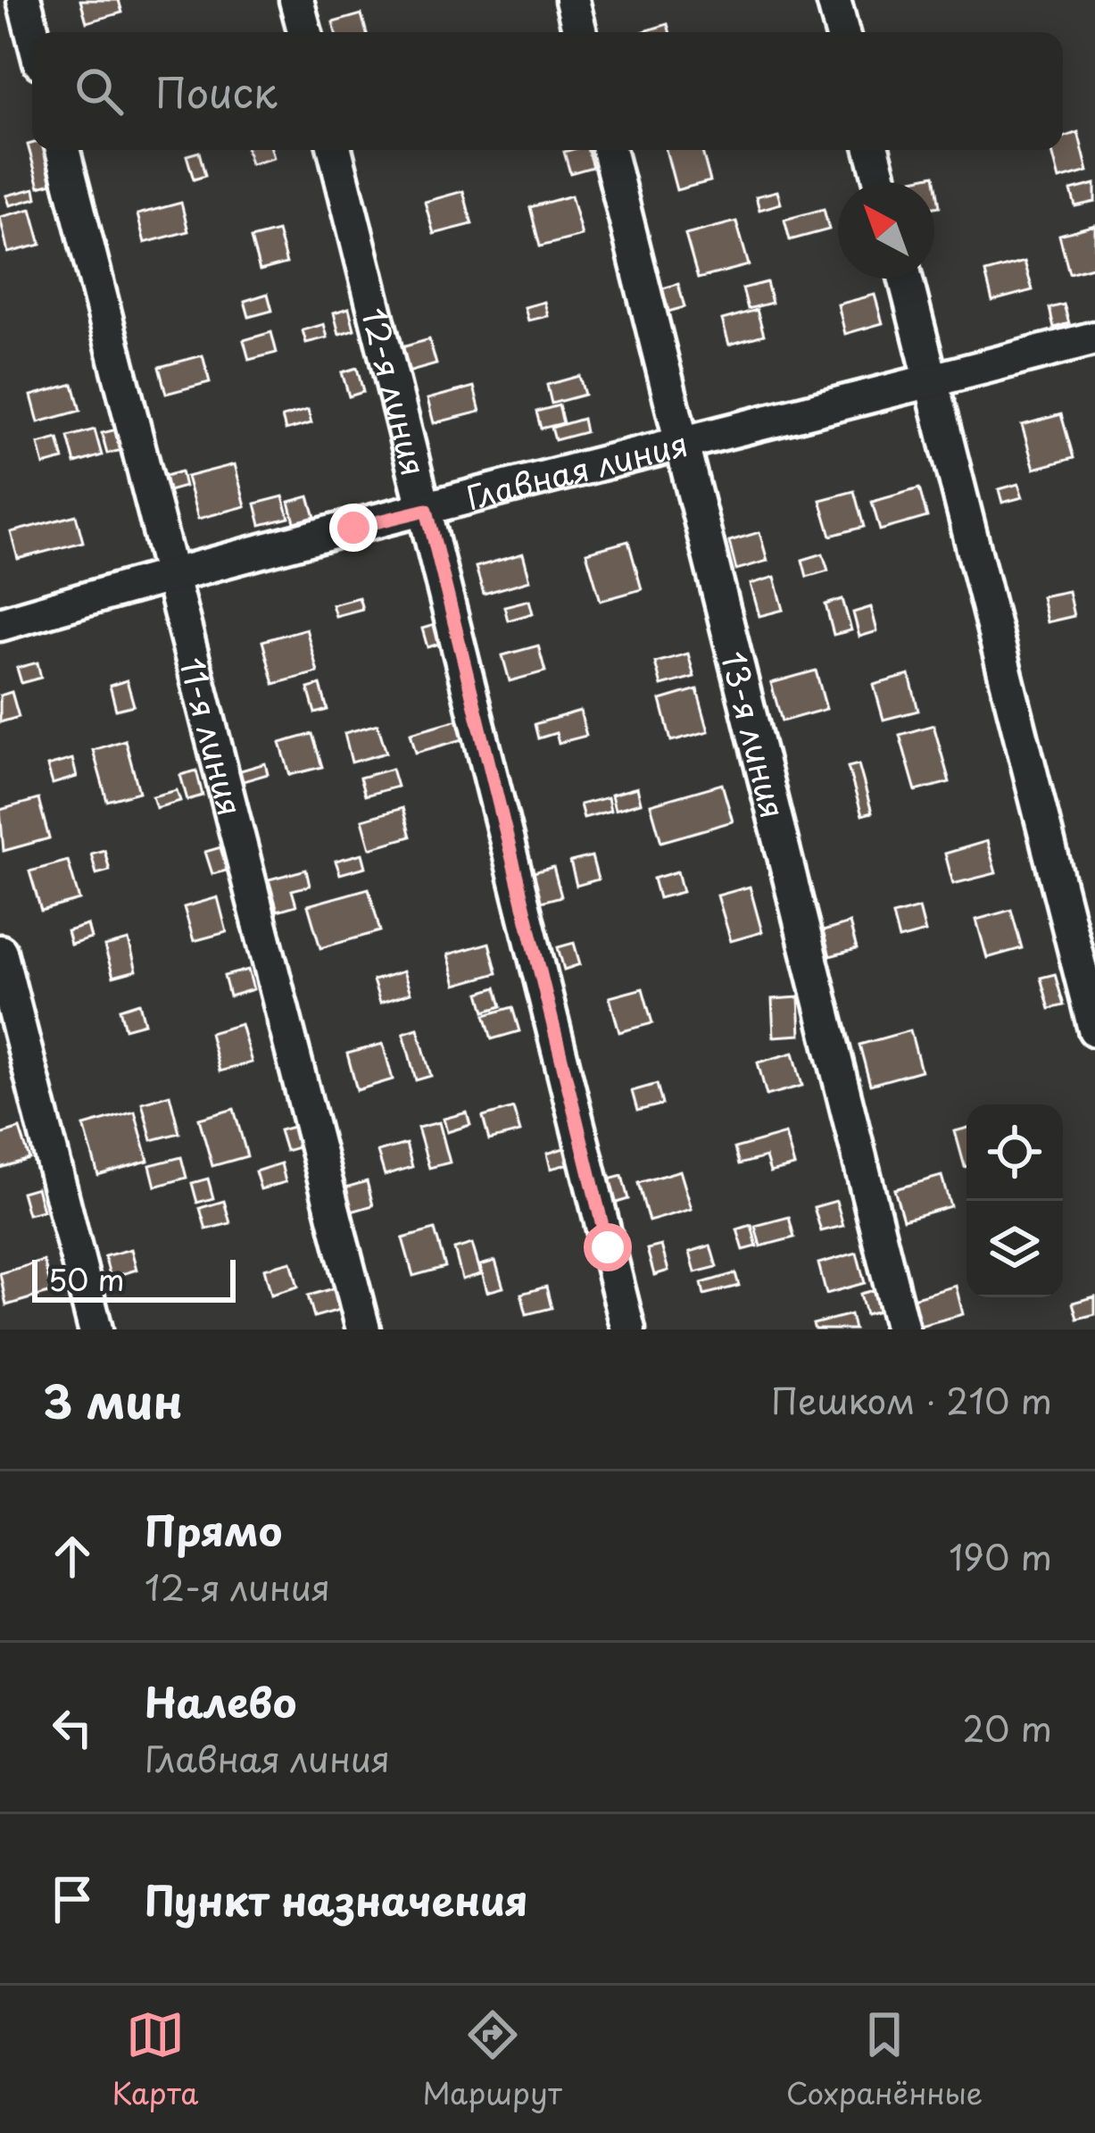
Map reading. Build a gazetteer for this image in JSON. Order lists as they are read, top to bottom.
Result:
{
  "streets": {
    "street": [
      "12-я линия",
      "Главная линия",
      "11-я линия",
      "13-я линия"
    ]
  },
  "crossings": [
    ["12-я линия", "Главная линия"],
    ["Главная линия", "11-я линия"],
    ["Главная линия", "13-я линия"]
  ],
  "scale_bar": "50 m",
  "north": "top left",
  "page": {
    "search": "Поиск",
    "scale": "50 m",
    "heading": ["3 мин", "Пешком · 210 m"],
    "list": [
      ["Прямо", "12-я линия", "190 m"],
      ["Налево", "Главная линия", "20 m"],
      "Пункт назначения"
    ],
    "nav": ["Карта", "Маршрут", "Сохранённые"]
  }
}
